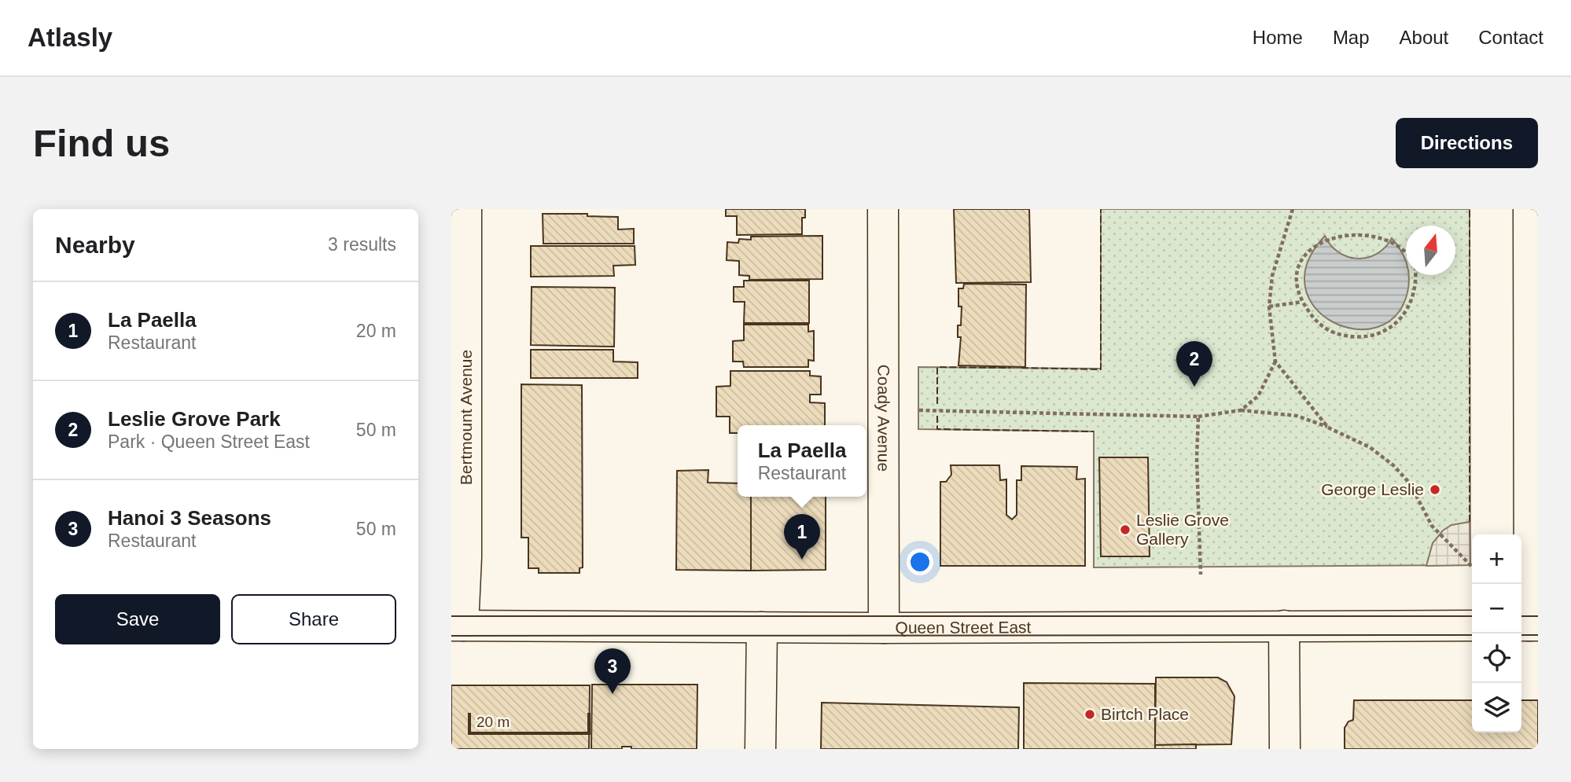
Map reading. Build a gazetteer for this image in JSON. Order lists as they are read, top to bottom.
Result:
{
  "streets": {
    "street": ["Bertmount Avenue", "Coady Avenue", "Queen Street East"]
  },
  "crossings": [
    ["Bertmount Avenue", "Queen Street East"],
    ["Coady Avenue", "Queen Street East"]
  ],
  "places": ["George Leslie", "Leslie Grove Gallery", "Birtch Place"],
  "scale_bar": "20 m",
  "north": "top",
  "page": {
    "header": "Atlasly",
    "nav": [
      "Home",
      "Map",
      "About",
      "Contact"
    ],
    "buttons": [
      "Directions",
      ["Save", "Share"]
    ],
    "title": "Find us",
    "heading": ["Nearby", "3 results"],
    "list": [
      {
        "mark": "1",
        "name": "La Paella",
        "note": "Restaurant",
        "value": "20 m"
      },
      {
        "mark": "2",
        "name": "Leslie Grove Park",
        "note": "Park · Queen Street East",
        "value": "50 m"
      },
      {
        "mark": "3",
        "name": "Hanoi 3 Seasons",
        "note": "Restaurant",
        "value": "50 m"
      }
    ],
    "pins": ["2", "1", "3"],
    "popup": ["La Paella", "Restaurant"],
    "map_buttons": ["+", "−"],
    "scale": "20 m"
  }
}
